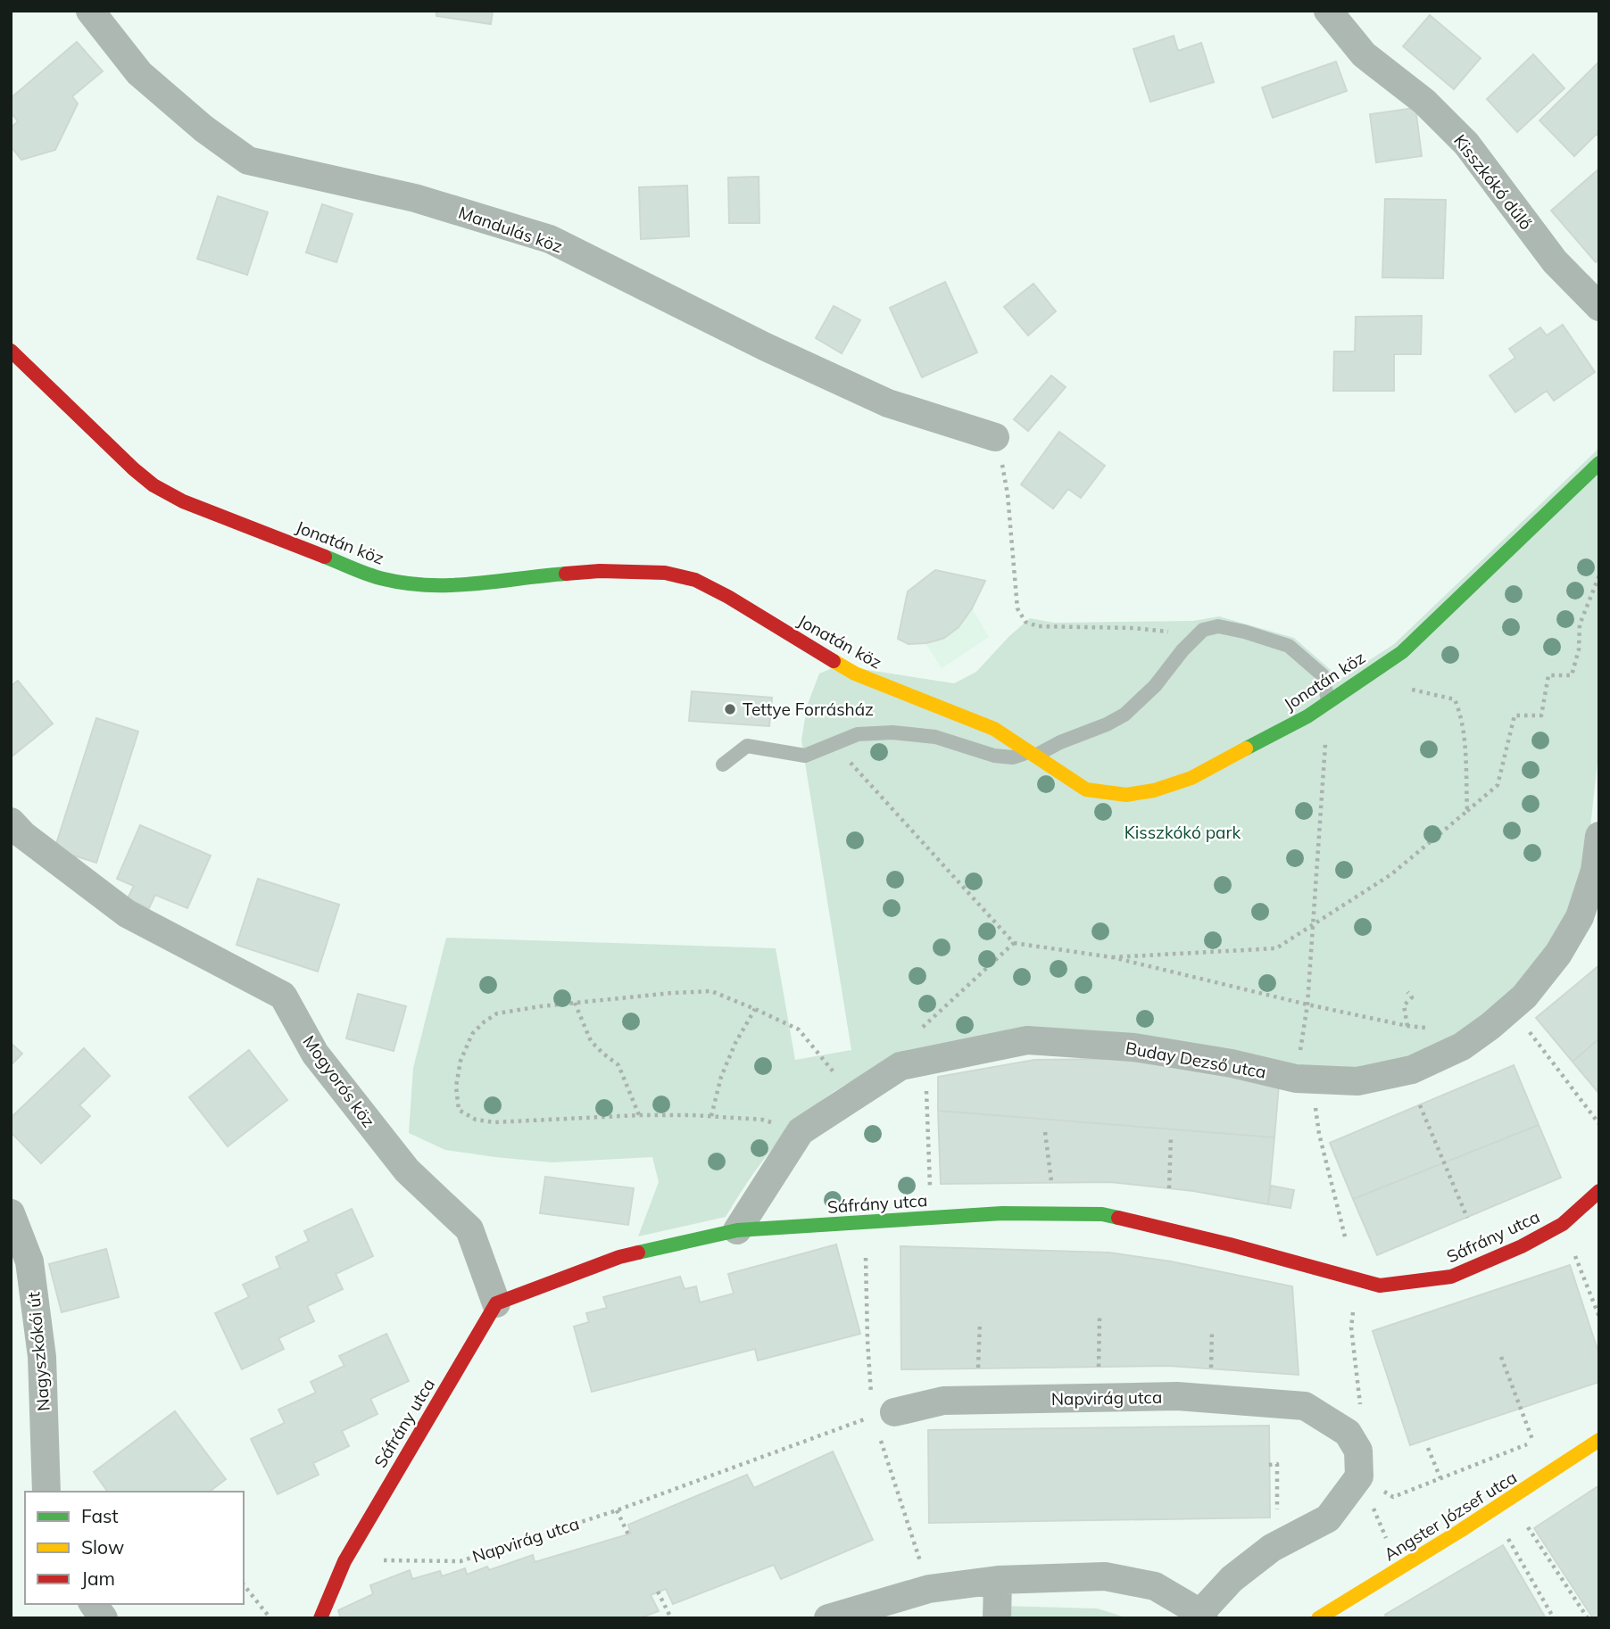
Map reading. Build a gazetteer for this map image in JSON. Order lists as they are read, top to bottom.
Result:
{
  "streets": {
    "street": [
      "Kisszkókó dűlő",
      "Mandulás köz",
      "Jonatán köz",
      "Buday Dezső utca",
      "Mogyorós köz",
      "Sáfrány utca",
      "Nagyszkókói út",
      "Napvirág utca",
      "Angster József utca"
    ]
  },
  "crossings": [
    ["Buday Dezső utca", "Sáfrány utca"],
    ["Mogyorós köz", "Sáfrány utca"],
    ["Sáfrány utca", "Napvirág utca"]
  ],
  "parks": ["Kisszkókó park"],
  "places": ["Tettye Forrásház"],
  "legend": ["Fast", "Slow", "Jam"]
}
